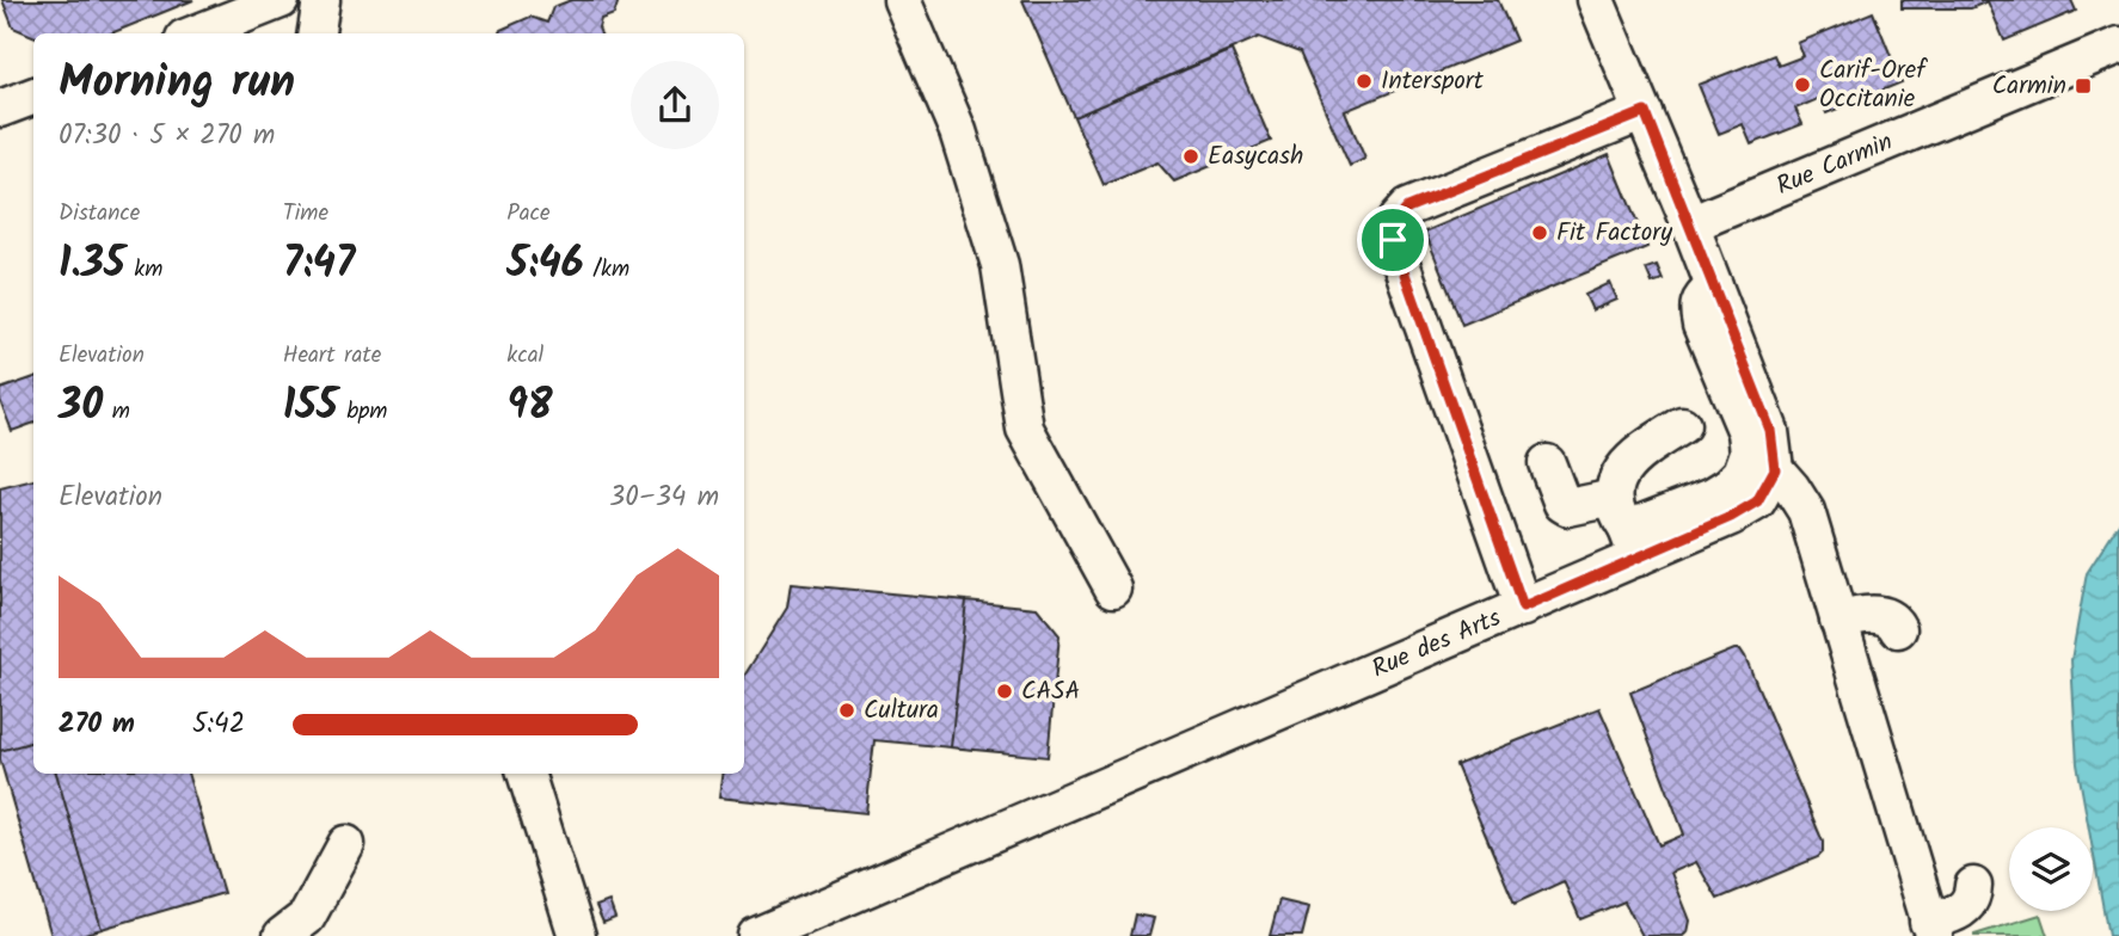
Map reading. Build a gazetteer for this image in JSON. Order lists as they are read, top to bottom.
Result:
{
  "streets": {
    "street": ["Rue Carmin", "Rue des Arts"]
  },
  "places": {
    "other": [
      "Intersport",
      "Carif-Oref Occitanie",
      "Easycash",
      "Fit Factory",
      "CASA",
      "Cultura"
    ],
    "transit": ["Carmin"]
  },
  "page": {
    "heading": ["Morning run", "07:30 · 5 × 270 m"],
    "stats": [
      ["Distance", "1.35 km"],
      ["Time", "7:47"],
      ["Pace", "5:46 /km"],
      ["Elevation", "30 m"],
      ["Heart rate", "155 bpm"],
      ["kcal", "98"]
    ],
    "chart": ["Elevation", "30–34 m"],
    "list": [
      {
        "name": "270 m",
        "note": "5:42"
      }
    ]
  }
}
